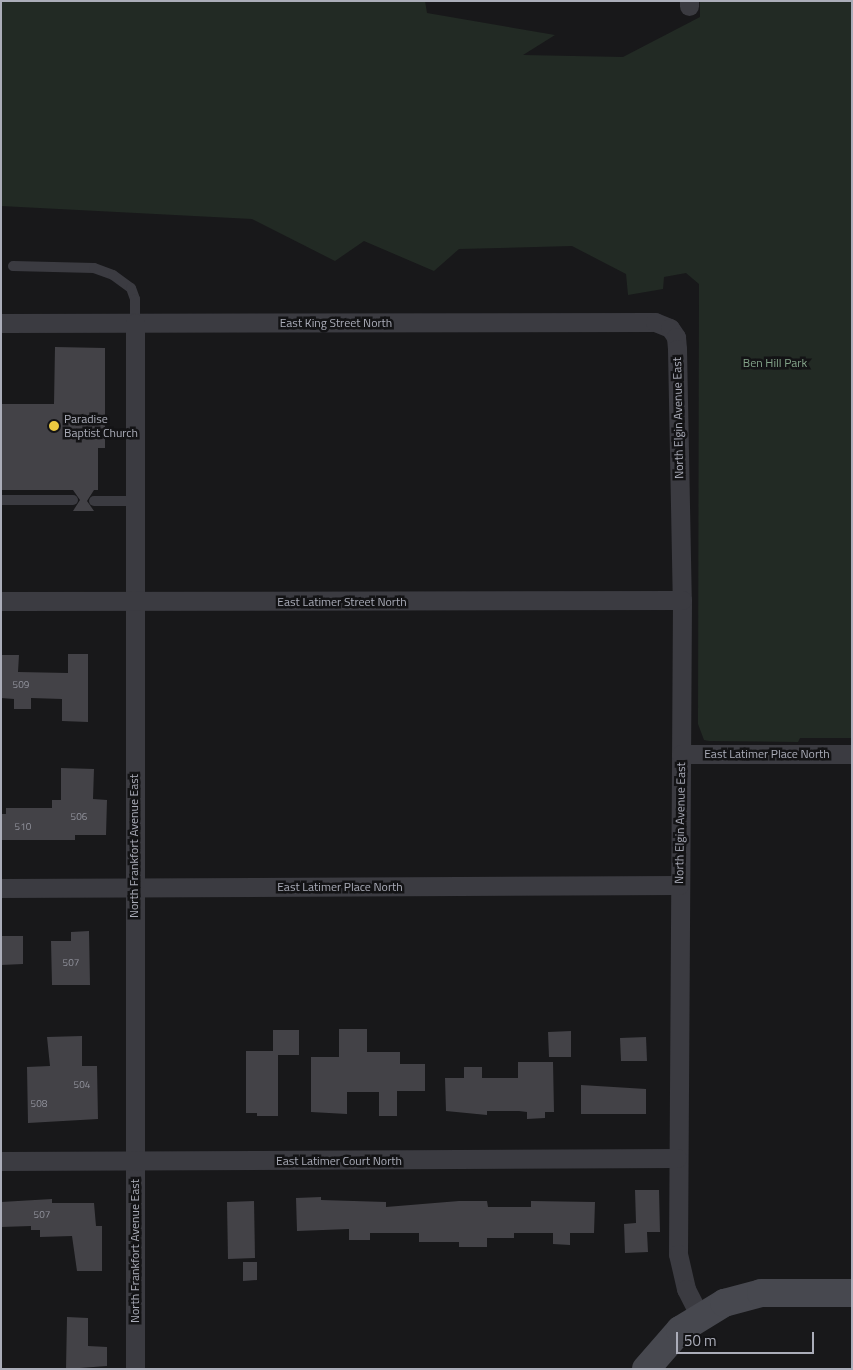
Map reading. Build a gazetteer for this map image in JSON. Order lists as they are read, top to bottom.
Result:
{
  "streets": {
    "street": [
      "East King Street North",
      "North Elgin Avenue East",
      "East Latimer Street North",
      "East Latimer Place North",
      "North Frankfort Avenue East",
      "East Latimer Court North"
    ]
  },
  "crossings": [
    ["East King Street North", "North Elgin Avenue East"],
    ["East King Street North", "North Frankfort Avenue East"],
    ["North Elgin Avenue East", "East Latimer Street North"],
    ["North Elgin Avenue East", "East Latimer Place North"],
    ["North Elgin Avenue East", "East Latimer Court North"],
    ["East Latimer Street North", "North Frankfort Avenue East"],
    ["East Latimer Place North", "North Frankfort Avenue East"],
    ["North Frankfort Avenue East", "East Latimer Court North"]
  ],
  "parks": ["Ben Hill Park"],
  "places": ["Paradise Baptist Church"],
  "house_numbers": [
    "509",
    "506",
    "510",
    "507",
    "504",
    "508",
    "507"
  ],
  "scale_bar": "50 m"
}
